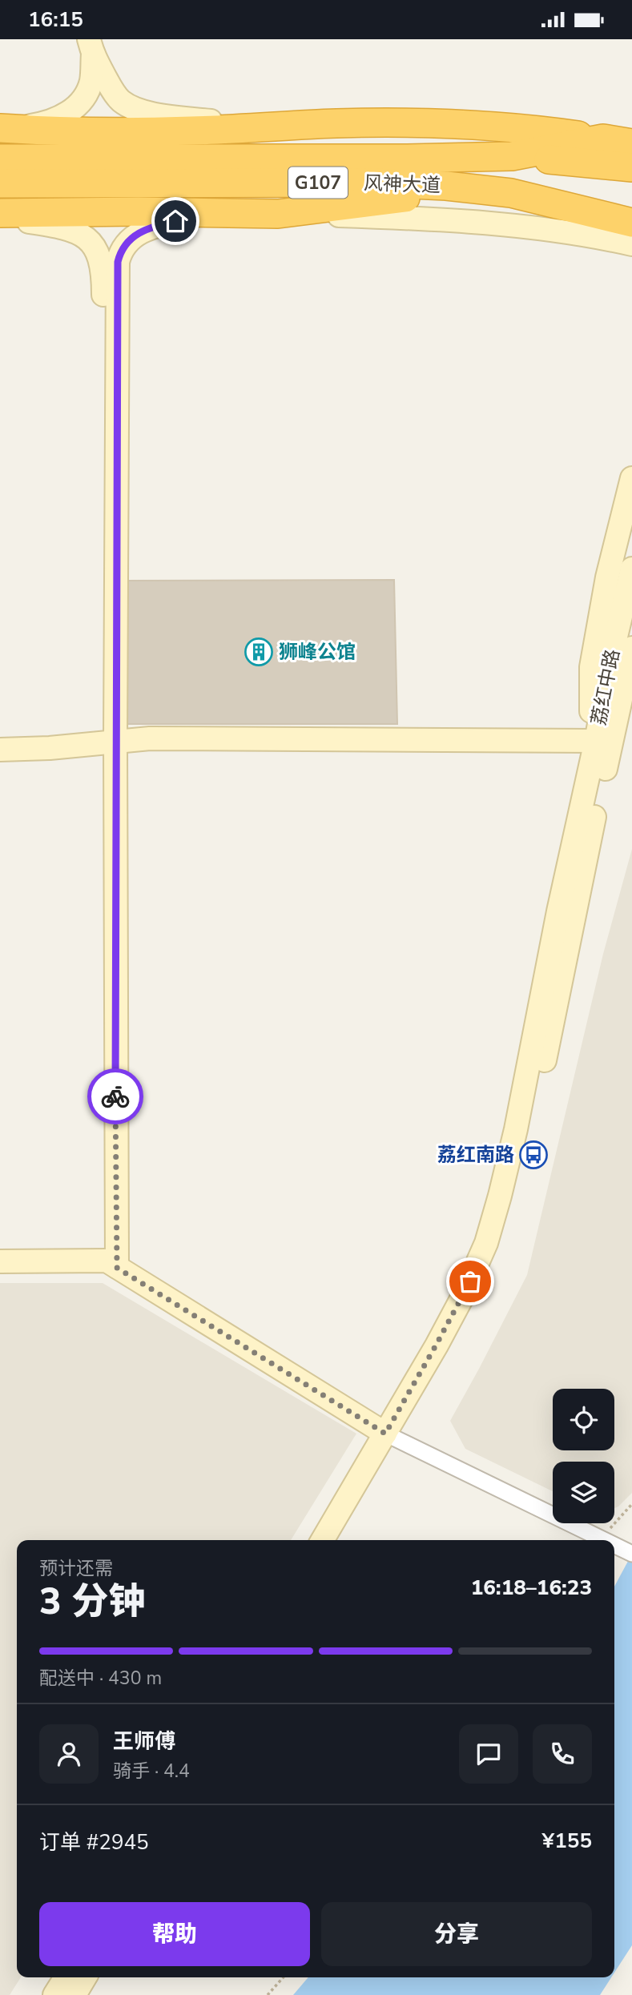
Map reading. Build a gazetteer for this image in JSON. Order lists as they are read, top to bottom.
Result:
{
  "streets": {
    "highway": ["G107", "风神大道"],
    "street": ["荔红中路"]
  },
  "places": {
    "building": ["狮峰公馆"],
    "bus stop": ["荔红南路"]
  },
  "page": {
    "status": "16:15",
    "heading": ["3 分钟", "预计还需", "16:18–16:23"],
    "panel": [
      "王师傅",
      "骑手 · 4.4",
      "订单 #2945",
      "¥155"
    ],
    "bar": "配送中 · 430 m",
    "buttons": ["帮助", "分享"]
  }
}
